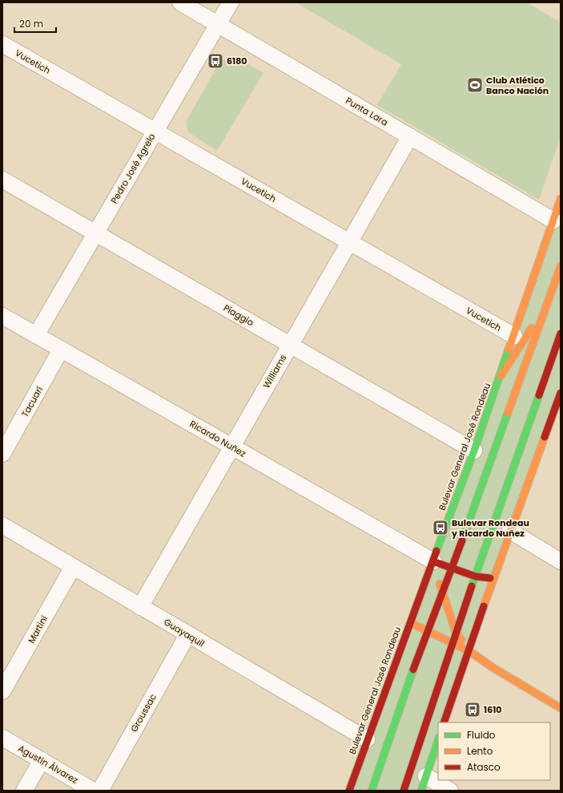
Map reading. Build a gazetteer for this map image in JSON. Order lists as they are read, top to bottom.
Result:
{
  "streets": {
    "main road": ["Bulevar General José Rondeau"],
    "street": [
      "Vucetich",
      "Punta Lara",
      "Pedro José Agrelo",
      "Piaggio",
      "Williams",
      "Tacuarí",
      "Ricardo Nuñez",
      "Martini",
      "Guayaquil",
      "Groussac",
      "Agustín Álvarez"
    ]
  },
  "crossings": [
    ["Vucetich", "Pedro José Agrelo"],
    ["Vucetich", "Williams"],
    ["Vucetich", "Bulevar General José Rondeau"],
    ["Punta Lara", "Pedro José Agrelo"],
    ["Punta Lara", "Williams"],
    ["Punta Lara", "Bulevar General José Rondeau"],
    ["Pedro José Agrelo", "Piaggio"],
    ["Pedro José Agrelo", "Ricardo Nuñez"],
    ["Piaggio", "Williams"],
    ["Piaggio", "Bulevar General José Rondeau"],
    ["Williams", "Ricardo Nuñez"],
    ["Williams", "Guayaquil"],
    ["Tacuarí", "Ricardo Nuñez"],
    ["Ricardo Nuñez", "Bulevar General José Rondeau"],
    ["Bulevar General José Rondeau", "Guayaquil"],
    ["Martini", "Guayaquil"],
    ["Guayaquil", "Groussac"]
  ],
  "places": {
    "bus stop": ["6180", "Bulevar Rondeau y Ricardo Nuñez", "1610"],
    "sports": ["Club Atlético Banco Nación"]
  },
  "legend": ["Fluido", "Lento", "Atasco"],
  "scale_bar": "20 m"
}
